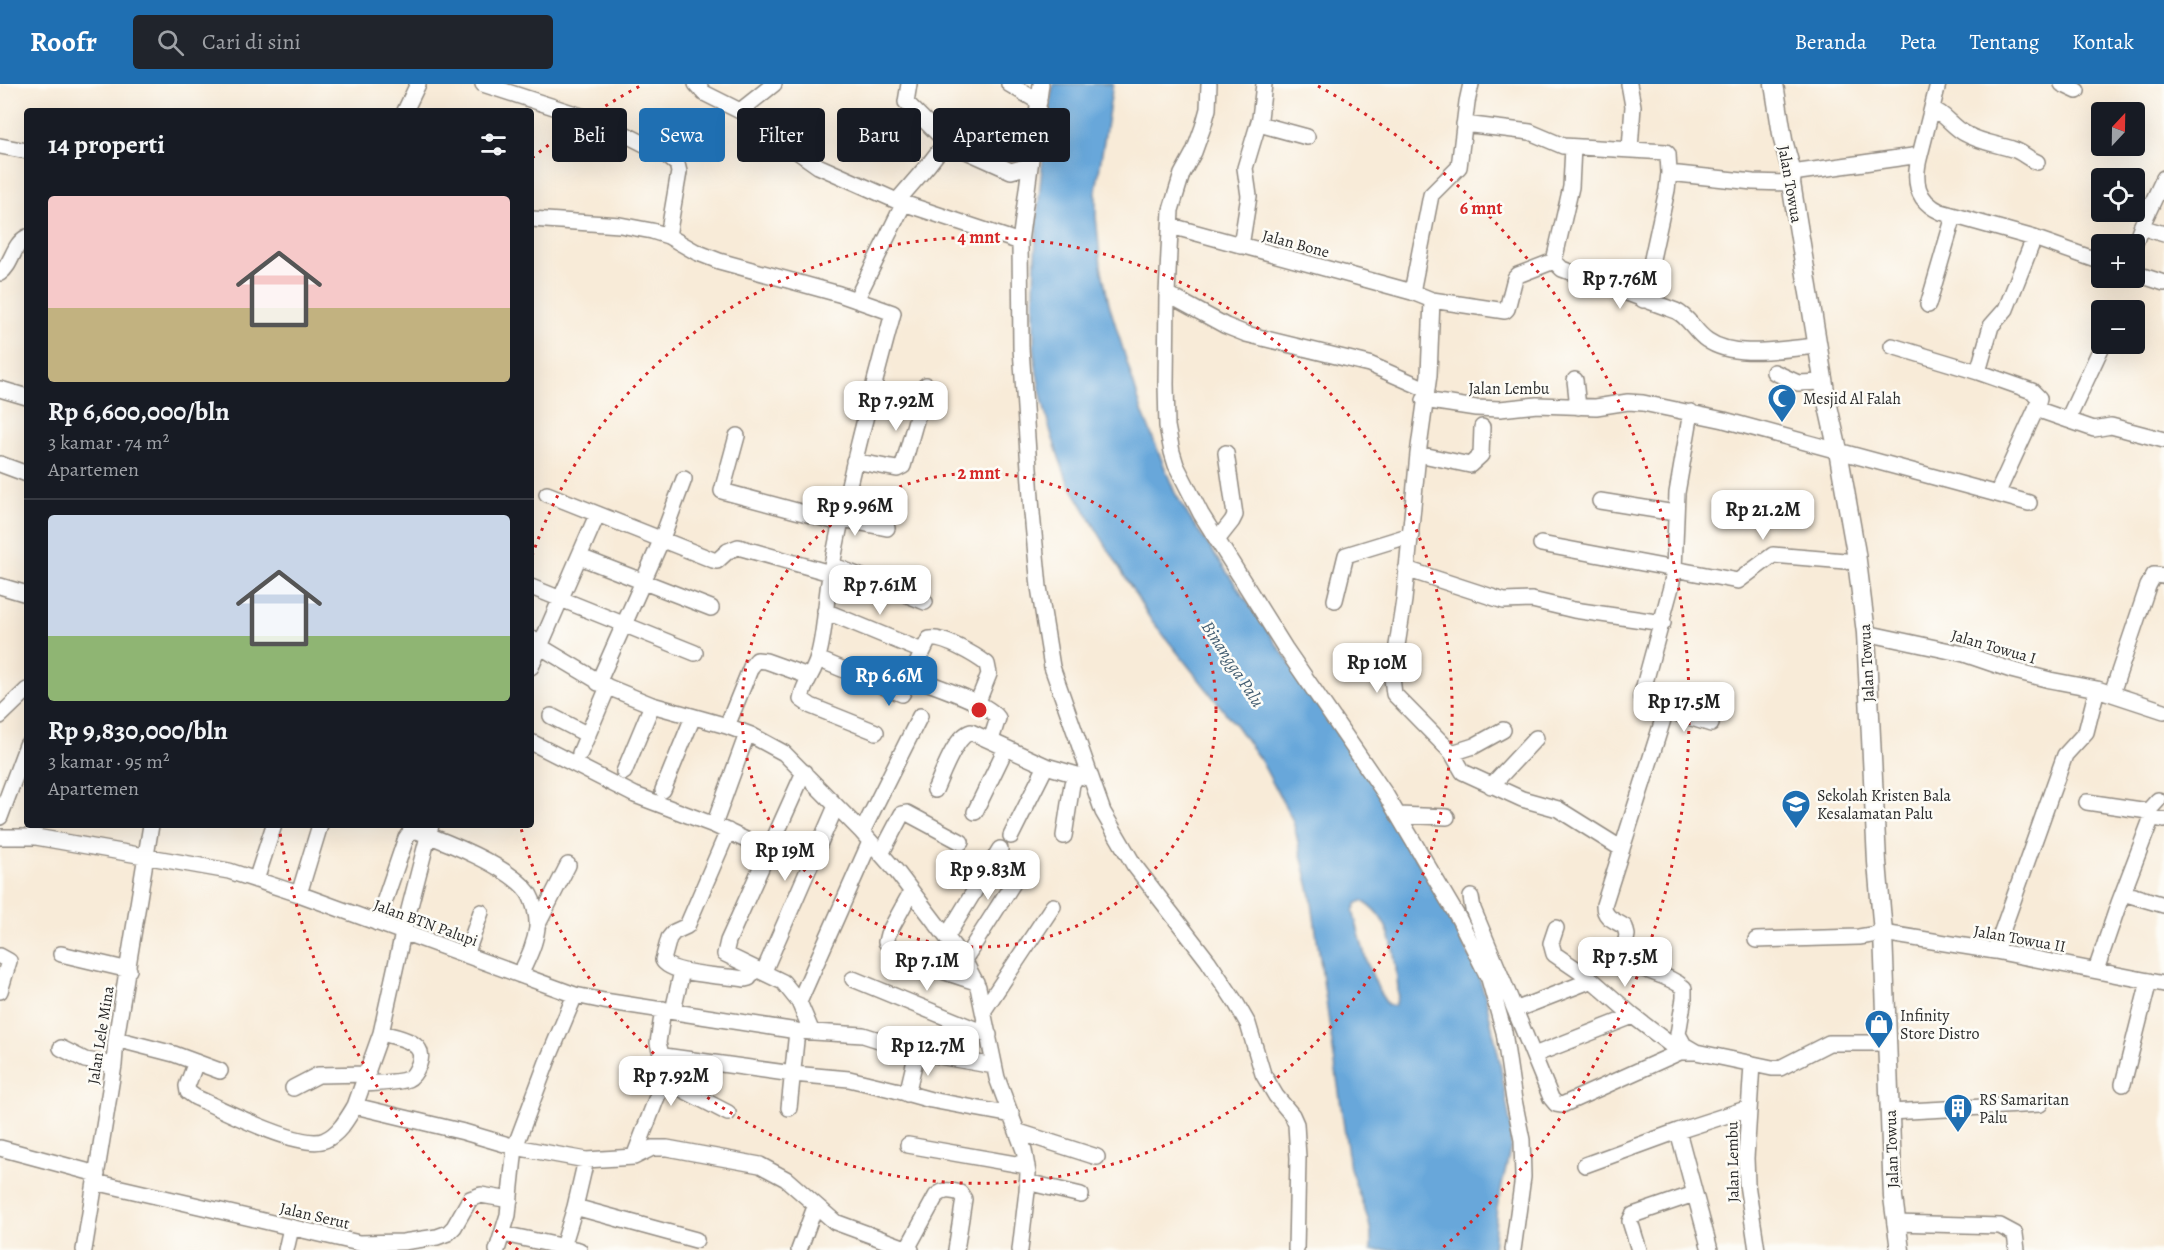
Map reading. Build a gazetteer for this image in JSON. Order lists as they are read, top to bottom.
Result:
{
  "streets": {
    "main road": ["Jalan Towua"],
    "street": [
      "Jalan Bone",
      "Jalan Lembu",
      "Jalan Towua I",
      "Jalan BTN Palupi",
      "Jalan Towua II",
      "Jalan Lele Mina",
      "Jalan Serut"
    ]
  },
  "crossings": [
    ["Jalan Towua", "Jalan Lembu"],
    ["Jalan Towua", "Jalan Towua I"],
    ["Jalan Towua", "Jalan Towua II"],
    ["Jalan BTN Palupi", "Jalan Lele Mina"],
    ["Jalan Lele Mina", "Jalan Serut"]
  ],
  "water": ["Binangga Palu"],
  "places": {
    "mosque": ["Mesjid Al Falah"],
    "school or university": ["Sekolah Kristen Bala Kesalamatan Palu"],
    "shop": ["Infinity Store Distro"],
    "building": ["RS Samaritan Palu"]
  },
  "north": "top",
  "page": {
    "header": "Roofr",
    "search": "Cari di sini",
    "nav": [
      "Beranda",
      "Peta",
      "Tentang",
      "Kontak"
    ],
    "map_buttons": ["+", "−"],
    "chip": [
      "Beli",
      "Sewa",
      "Filter",
      "Baru",
      "Apartemen"
    ],
    "heading": "14 properti",
    "list": [
      {
        "name": "Rp 6,600,000/bln",
        "note": "3 kamar · 74 m² · Apartemen"
      },
      {
        "name": "Rp 9,830,000/bln",
        "note": "3 kamar · 95 m² · Apartemen"
      }
    ],
    "price": [
      "Rp 7.76M",
      "Rp 7.92M",
      "Rp 9.96M",
      "Rp 21.2M",
      "Rp 7.61M",
      "Rp 10M",
      "Rp 6.6M",
      "Rp 17.5M",
      "Rp 19M",
      "Rp 9.83M",
      "Rp 7.5M",
      "Rp 7.1M",
      "Rp 12.7M",
      "Rp 7.92M"
    ]
  },
  "rings": ["6 mnt", "4 mnt", "2 mnt"]
}
